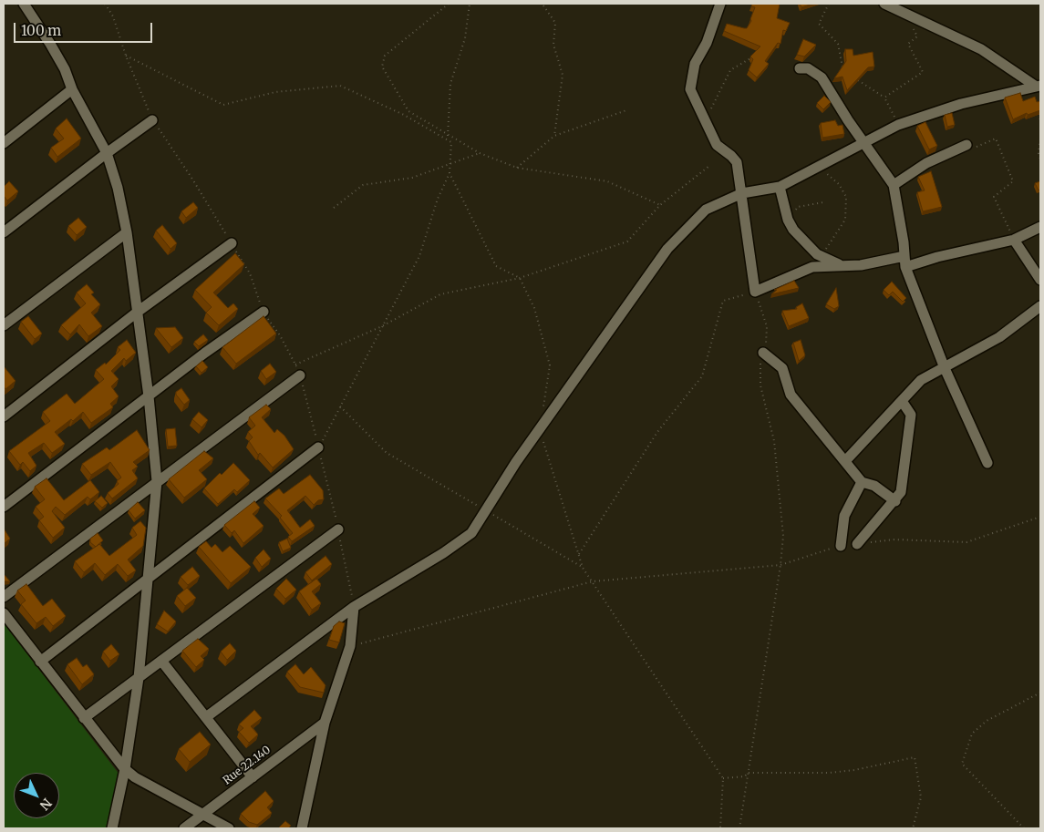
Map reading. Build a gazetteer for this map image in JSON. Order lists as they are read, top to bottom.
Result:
{
  "streets": {
    "street": ["Rue 22.140"]
  },
  "scale_bar": "100 m",
  "north": "bottom right"
}
